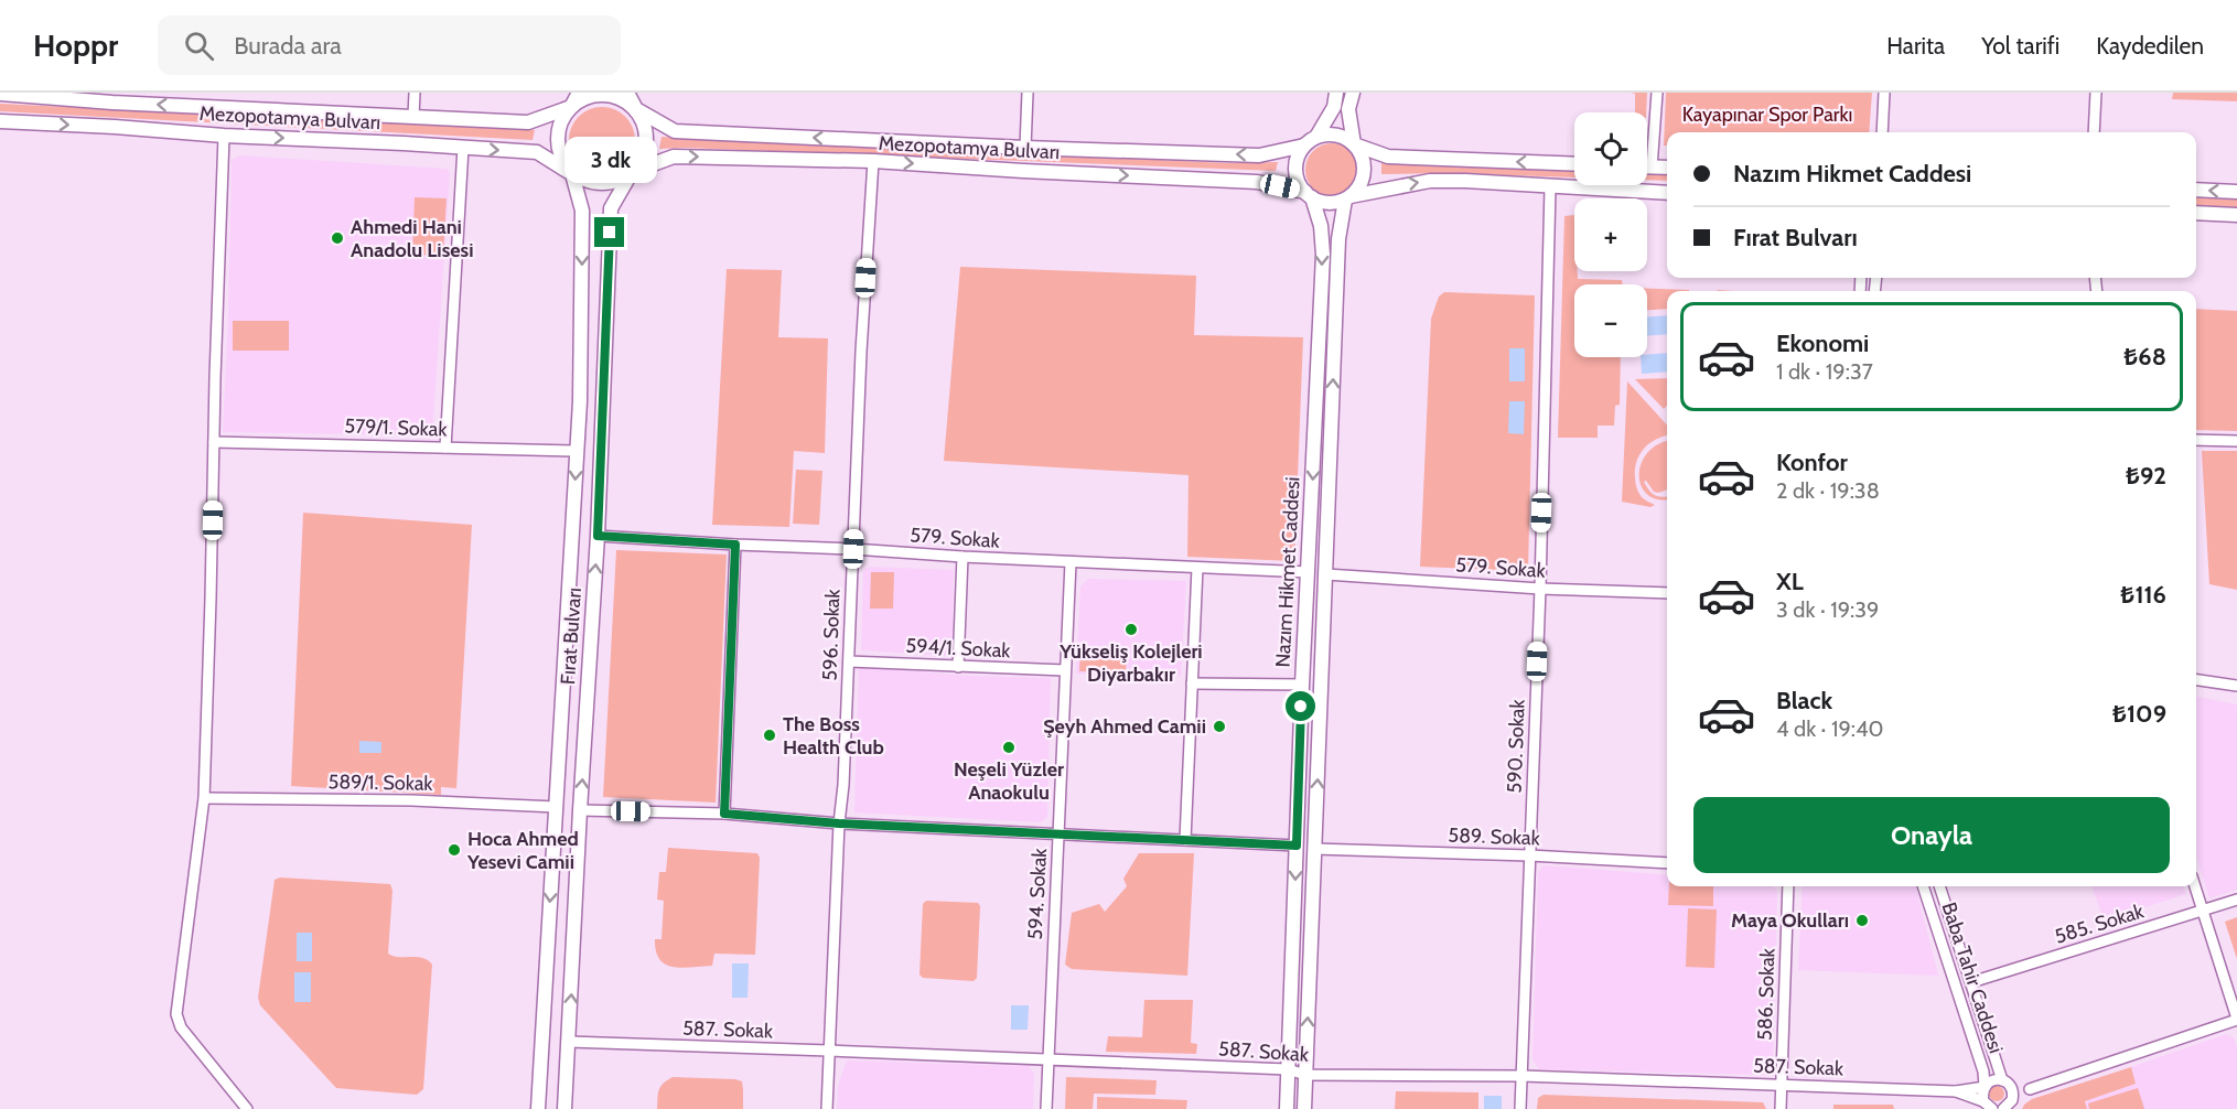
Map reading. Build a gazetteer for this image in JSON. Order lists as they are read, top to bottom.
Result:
{
  "streets": {
    "main road": ["Mezopotamya Bulvarı", "Nazım Hikmet Caddesi", "Fırat Bulvarı"],
    "street": [
      "579/1. Sokak",
      "579. Sokak",
      "596. Sokak",
      "594/1. Sokak",
      "590. Sokak",
      "589/1. Sokak",
      "589. Sokak",
      "594. Sokak",
      "585. Sokak",
      "Baba Tahir Caddesi",
      "586. Sokak",
      "587. Sokak"
    ]
  },
  "crossings": [
    ["Mezopotamya Bulvarı", "Nazım Hikmet Caddesi"],
    ["Mezopotamya Bulvarı", "596. Sokak"],
    ["Mezopotamya Bulvarı", "Fırat Bulvarı"],
    ["579/1. Sokak", "Fırat Bulvarı"],
    ["579. Sokak", "Nazım Hikmet Caddesi"],
    ["579. Sokak", "596. Sokak"],
    ["579. Sokak", "Fırat Bulvarı"],
    ["579. Sokak", "590. Sokak"],
    ["579. Sokak", "594. Sokak"],
    ["Nazım Hikmet Caddesi", "589. Sokak"],
    ["Nazım Hikmet Caddesi", "587. Sokak"],
    ["596. Sokak", "594/1. Sokak"],
    ["596. Sokak", "587. Sokak"],
    ["Fırat Bulvarı", "589/1. Sokak"],
    ["Fırat Bulvarı", "587. Sokak"],
    ["594/1. Sokak", "594. Sokak"],
    ["590. Sokak", "589. Sokak"],
    ["590. Sokak", "587. Sokak"],
    ["594. Sokak", "587. Sokak"],
    ["585. Sokak", "Baba Tahir Caddesi"],
    ["586. Sokak", "587. Sokak"]
  ],
  "parks": ["Kayapınar Spor Parkı"],
  "places": [
    "Ahmedi Hani Anadolu Lisesi",
    "Yükseliş Kolejleri Diyarbakır",
    "Şeyh Ahmed Camii",
    "The Boss Health Club",
    "Neşeli Yüzler Anaokulu",
    "Hoca Ahmed Yesevi Camii",
    "Maya Okulları"
  ],
  "page": {
    "header": "Hoppr",
    "search": "Burada ara",
    "nav": ["Harita", "Yol tarifi", "Kaydedilen"],
    "map_buttons": ["+", "−"],
    "banner": ["Nazım Hikmet Caddesi", "Fırat Bulvarı"],
    "bubble": "3 dk",
    "list": [
      {
        "name": "Ekonomi",
        "note": "1 dk · 19:37",
        "value": "₺68"
      },
      {
        "name": "Konfor",
        "note": "2 dk · 19:38",
        "value": "₺92"
      },
      {
        "name": "XL",
        "note": "3 dk · 19:39",
        "value": "₺116"
      },
      {
        "name": "Black",
        "note": "4 dk · 19:40",
        "value": "₺109"
      }
    ],
    "buttons": "Onayla"
  }
}
